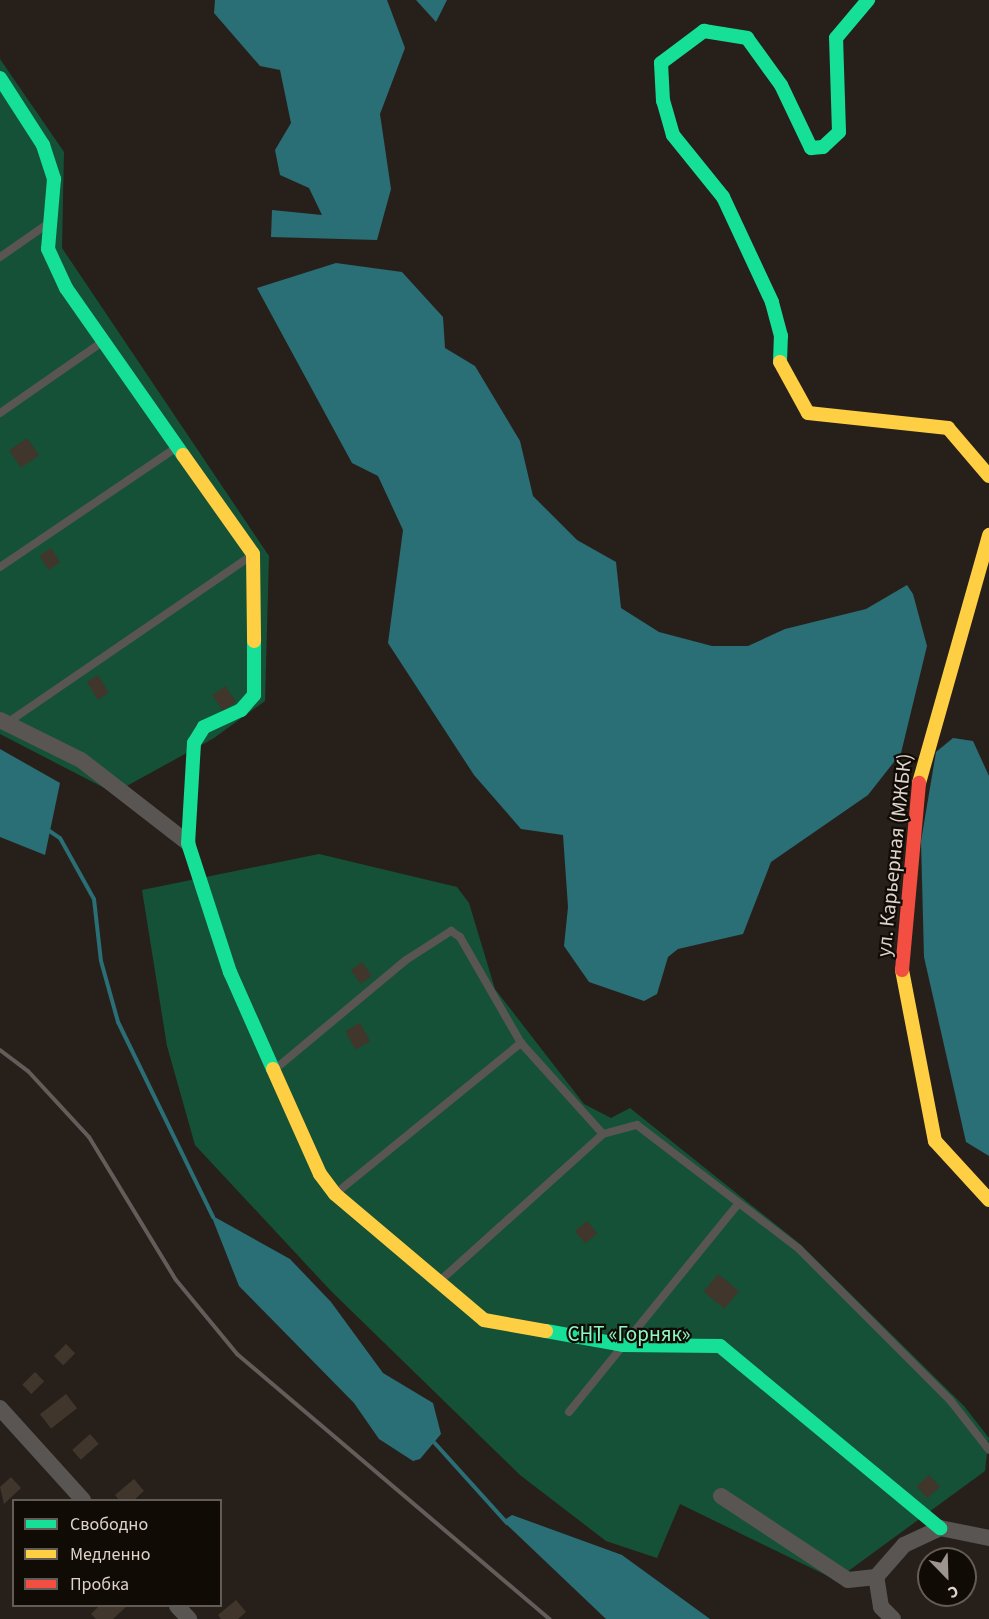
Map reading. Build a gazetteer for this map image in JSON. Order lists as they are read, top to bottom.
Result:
{
  "streets": {
    "street": ["ул. Карьерная (МЖБК)"]
  },
  "parks": ["СНТ «Горняк»"],
  "legend": ["Свободно", "Медленно", "Пробка"],
  "north": "bottom right"
}
